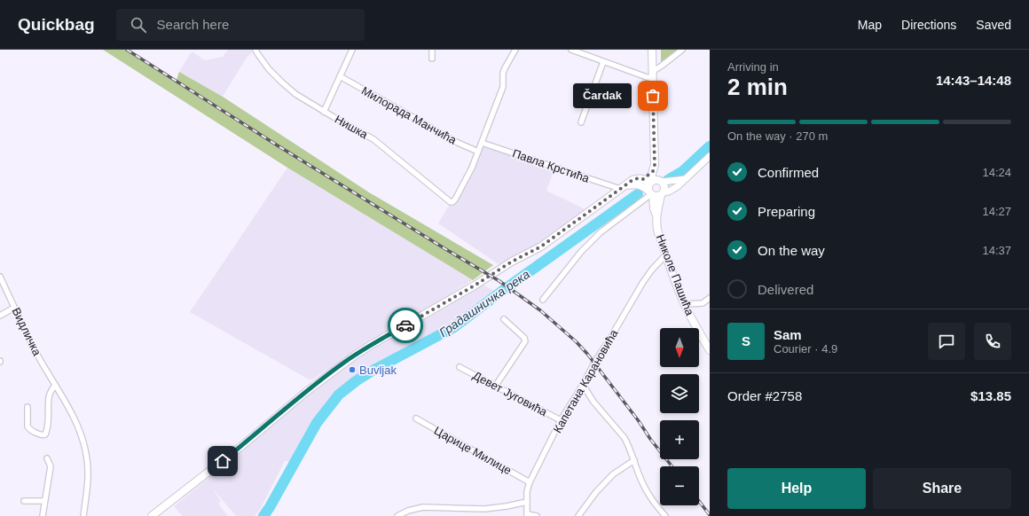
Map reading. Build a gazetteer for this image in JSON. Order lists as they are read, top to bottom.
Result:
{
  "streets": {
    "main road": ["Николе Пашића"],
    "street": [
      "Милорада Манчића",
      "Нишка",
      "Павла Крстића",
      "Видличка",
      "Капетана Карановића",
      "Девет Југовића",
      "Царице Милице"
    ]
  },
  "crossings": [
    ["Милорада Манчића", "Нишка"],
    ["Николе Пашића", "Капетана Карановића"],
    ["Капетана Карановића", "Девет Југовића"],
    ["Капетана Карановића", "Царице Милице"]
  ],
  "water": ["Градашничка река"],
  "places": ["Čardak", "Buvljak"],
  "north": "bottom",
  "page": {
    "header": "Quickbag",
    "search": "Search here",
    "nav": ["Map", "Directions", "Saved"],
    "heading": ["2 min", "Arriving in", "14:43–14:48"],
    "panel": [
      "Sam",
      "Courier · 4.9",
      "Order #2758",
      "$13.85"
    ],
    "bubble": "Čardak",
    "bar": "On the way · 270 m",
    "list": [
      ["Confirmed", "14:24"],
      ["Preparing", "14:27"],
      ["On the way", "14:37"],
      "Delivered"
    ],
    "round": "S",
    "map_buttons": ["+", "−"],
    "buttons": ["Help", "Share"]
  }
}
